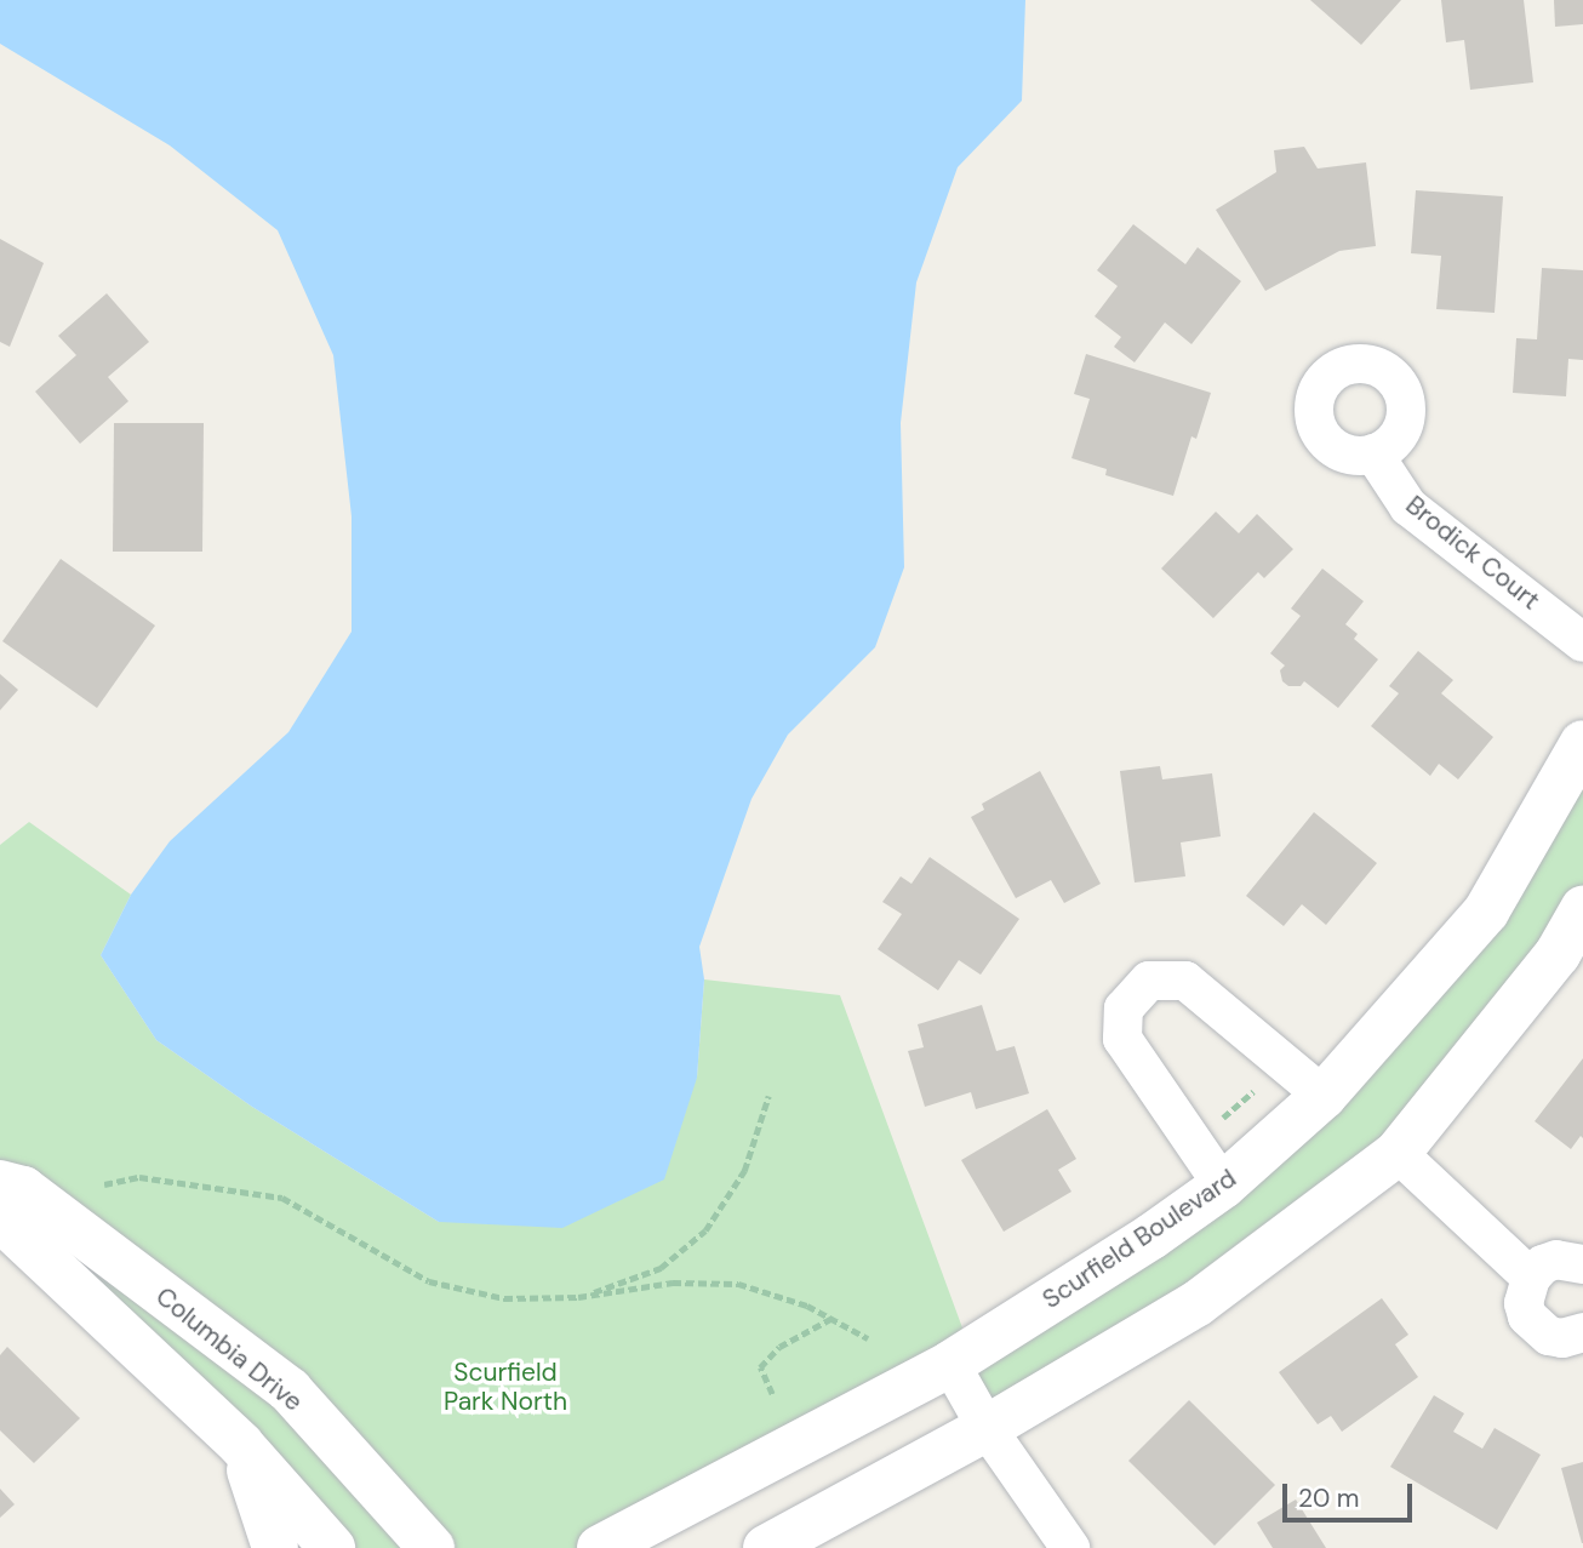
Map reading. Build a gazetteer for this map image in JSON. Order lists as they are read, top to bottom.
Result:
{
  "streets": {
    "street": ["Brodick Court", "Scurfield Boulevard", "Columbia Drive"]
  },
  "parks": ["Scurfield Park North"],
  "scale_bar": "20 m"
}
